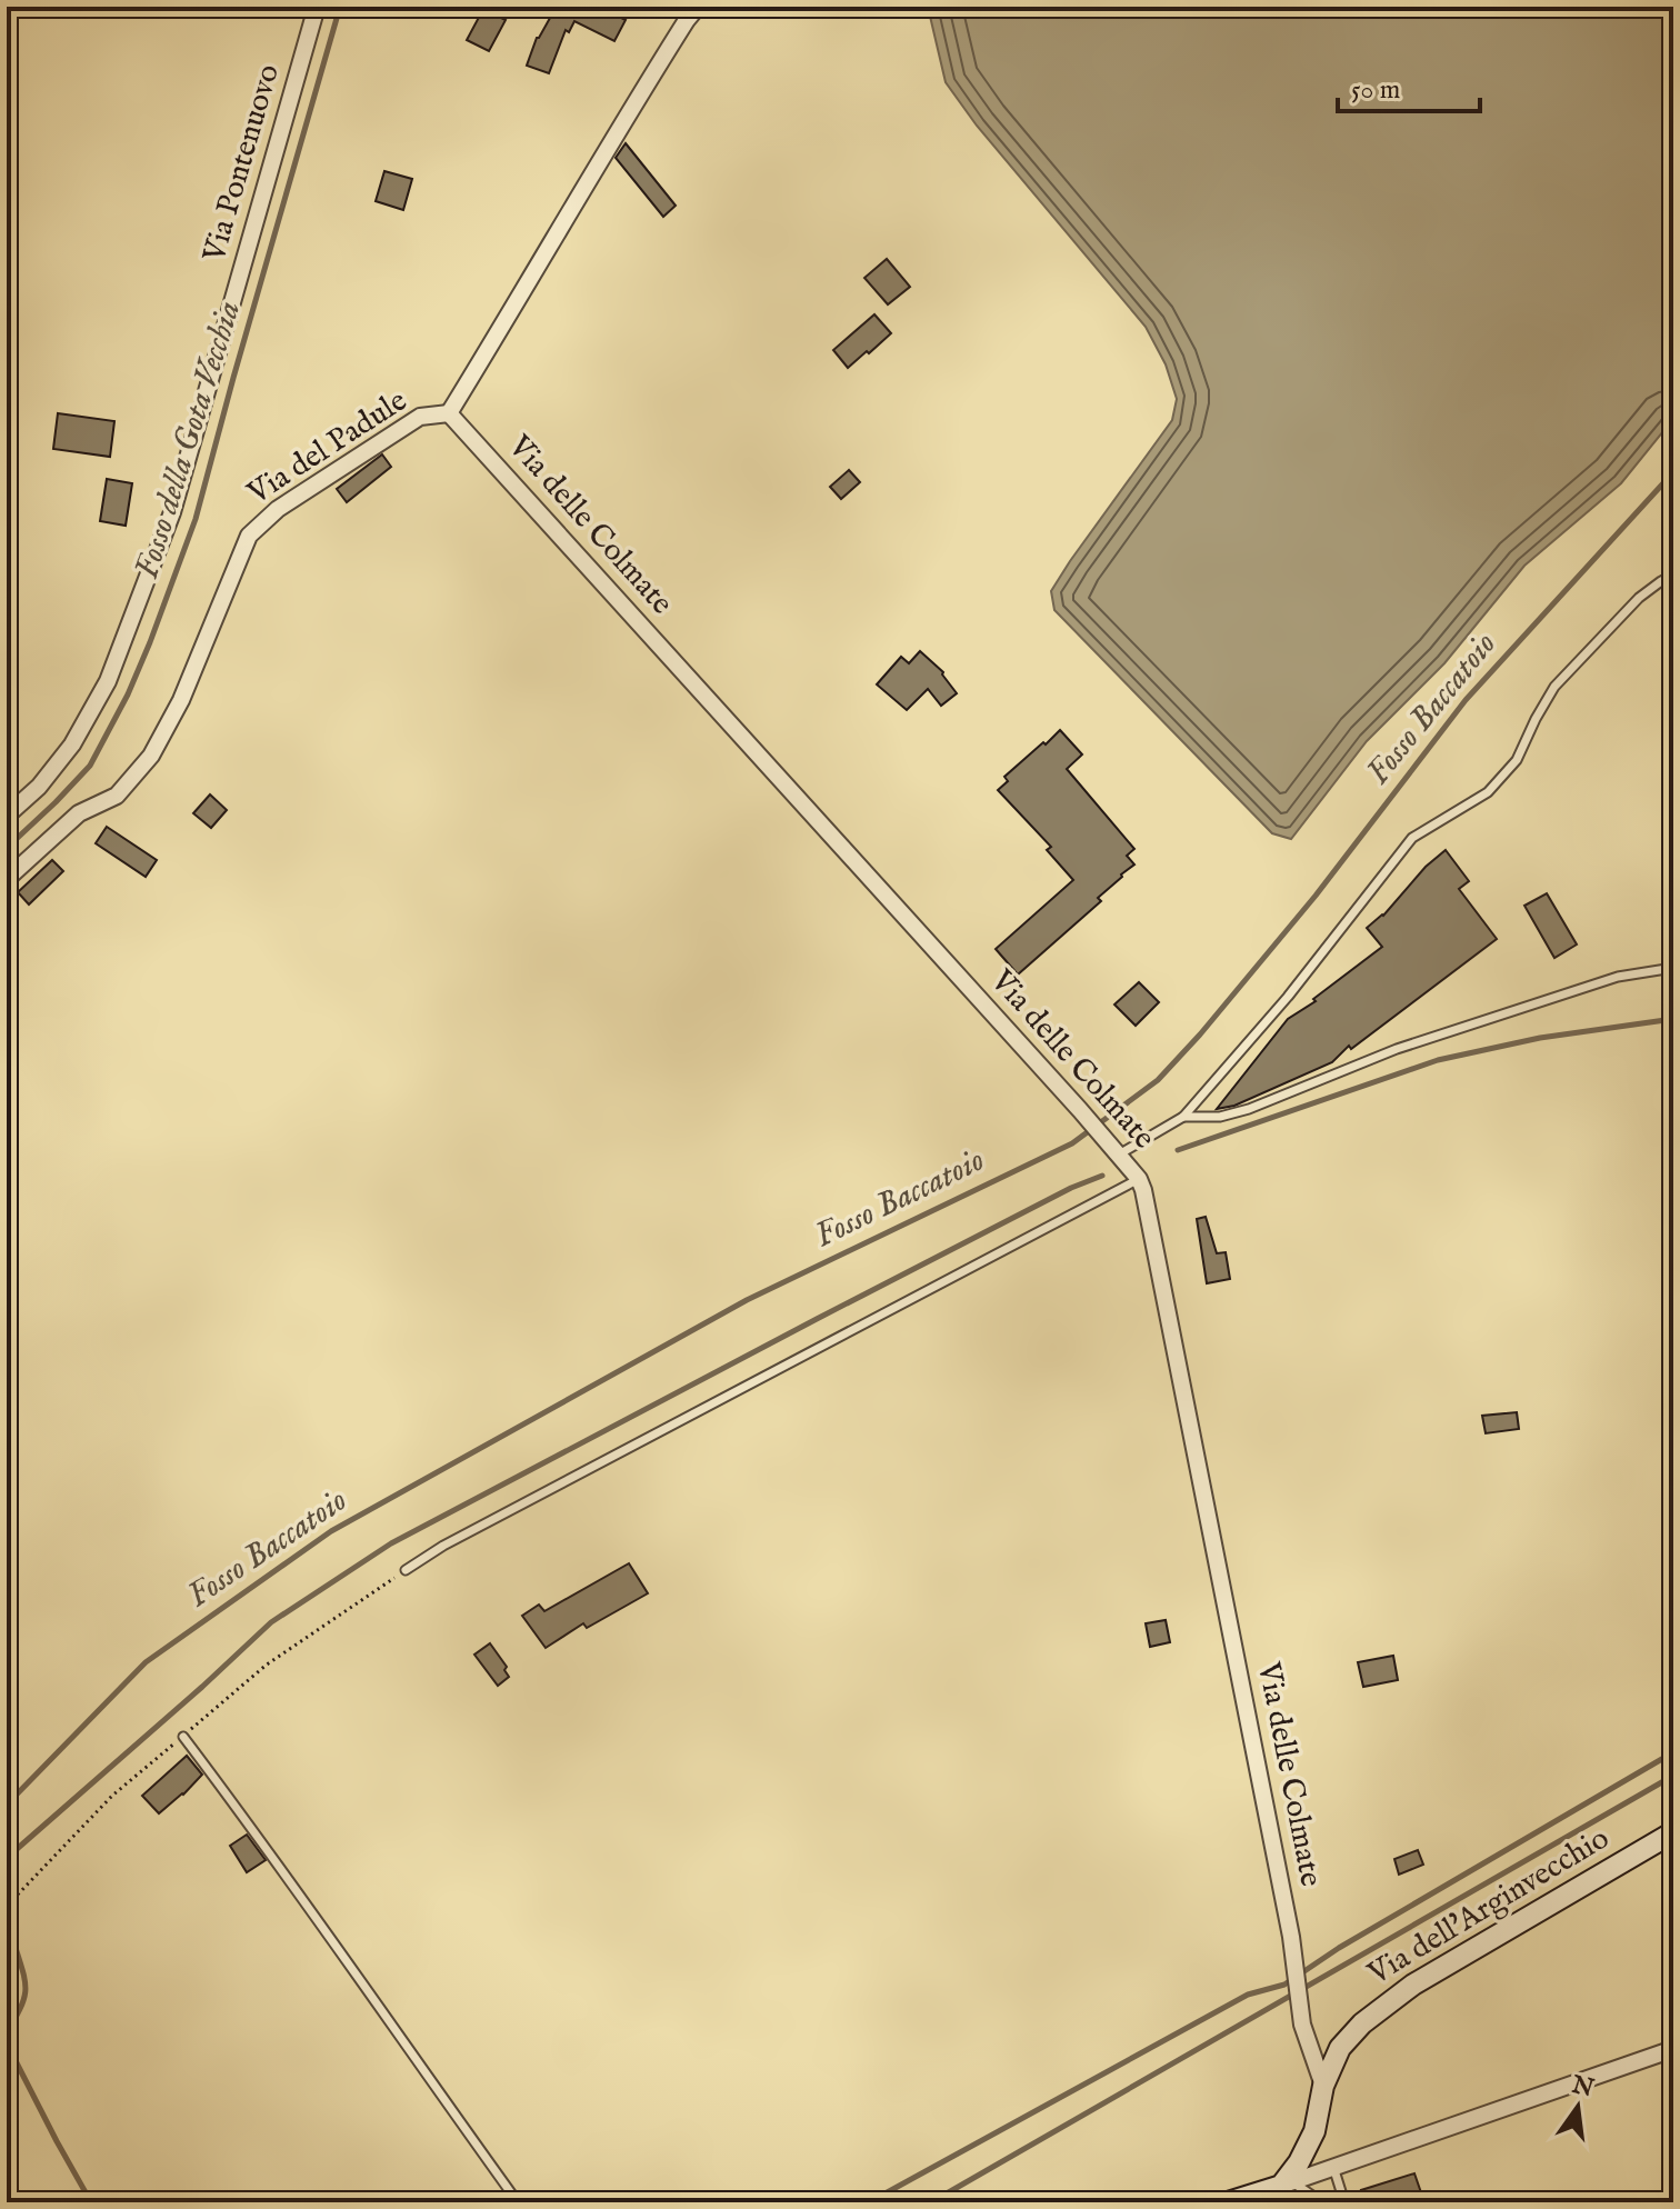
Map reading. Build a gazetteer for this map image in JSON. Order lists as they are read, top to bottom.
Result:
{
  "streets": {
    "main road": ["Via dell'Arginvecchio"],
    "street": ["Via Pontenuovo", "Via del Padule", "Via delle Colmate"]
  },
  "crossings": [
    ["Via del Padule", "Via delle Colmate"],
    ["Via delle Colmate", "Via dell'Arginvecchio"]
  ],
  "water": ["Fosso della Gota Vecchia", "Fosso Baccatoio"],
  "scale_bar": "50 m",
  "north": "top"
}
